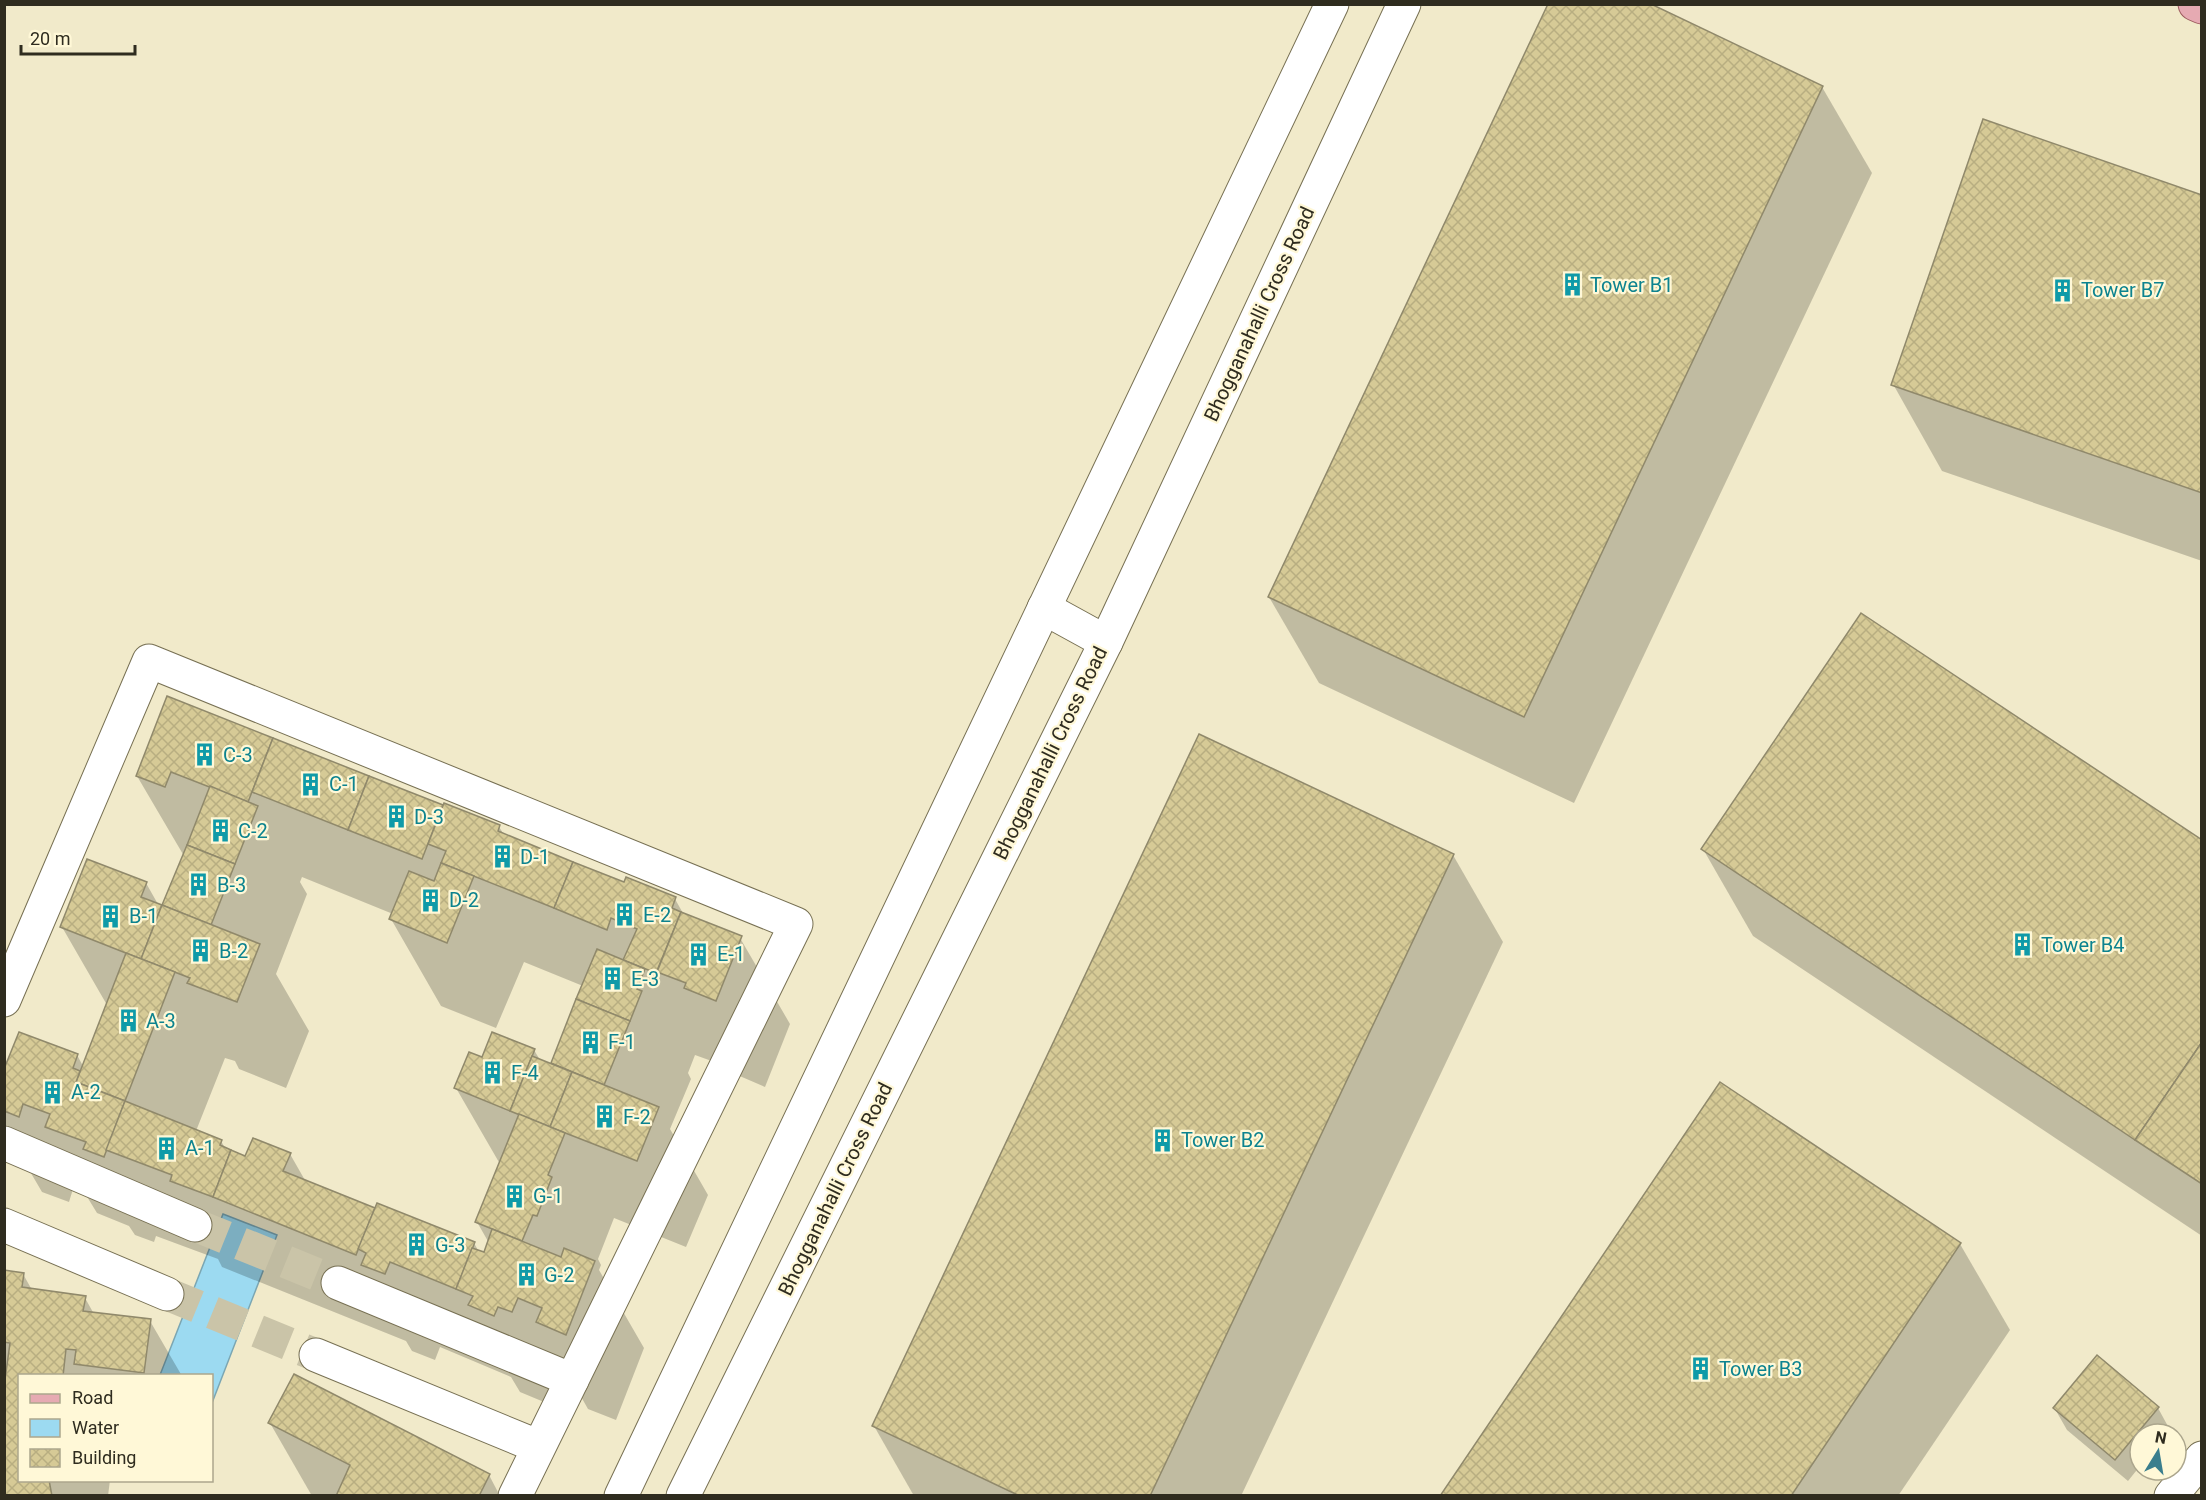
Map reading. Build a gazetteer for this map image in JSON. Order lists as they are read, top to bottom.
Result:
{
  "streets": {
    "street": ["Bhogganahalli Cross Road"]
  },
  "places": {
    "building": [
      "Tower B1",
      "Tower B7",
      "C-3",
      "C-1",
      "D-3",
      "C-2",
      "D-1",
      "B-3",
      "D-2",
      "E-2",
      "B-1",
      "Tower B4",
      "B-2",
      "E-1",
      "E-3",
      "A-3",
      "F-1",
      "F-4",
      "A-2",
      "F-2",
      "Tower B2",
      "A-1",
      "G-1",
      "G-3",
      "G-2",
      "Tower B3"
    ]
  },
  "legend": ["Road", "Water", "Building"],
  "scale_bar": "20 m",
  "north": "top"
}
